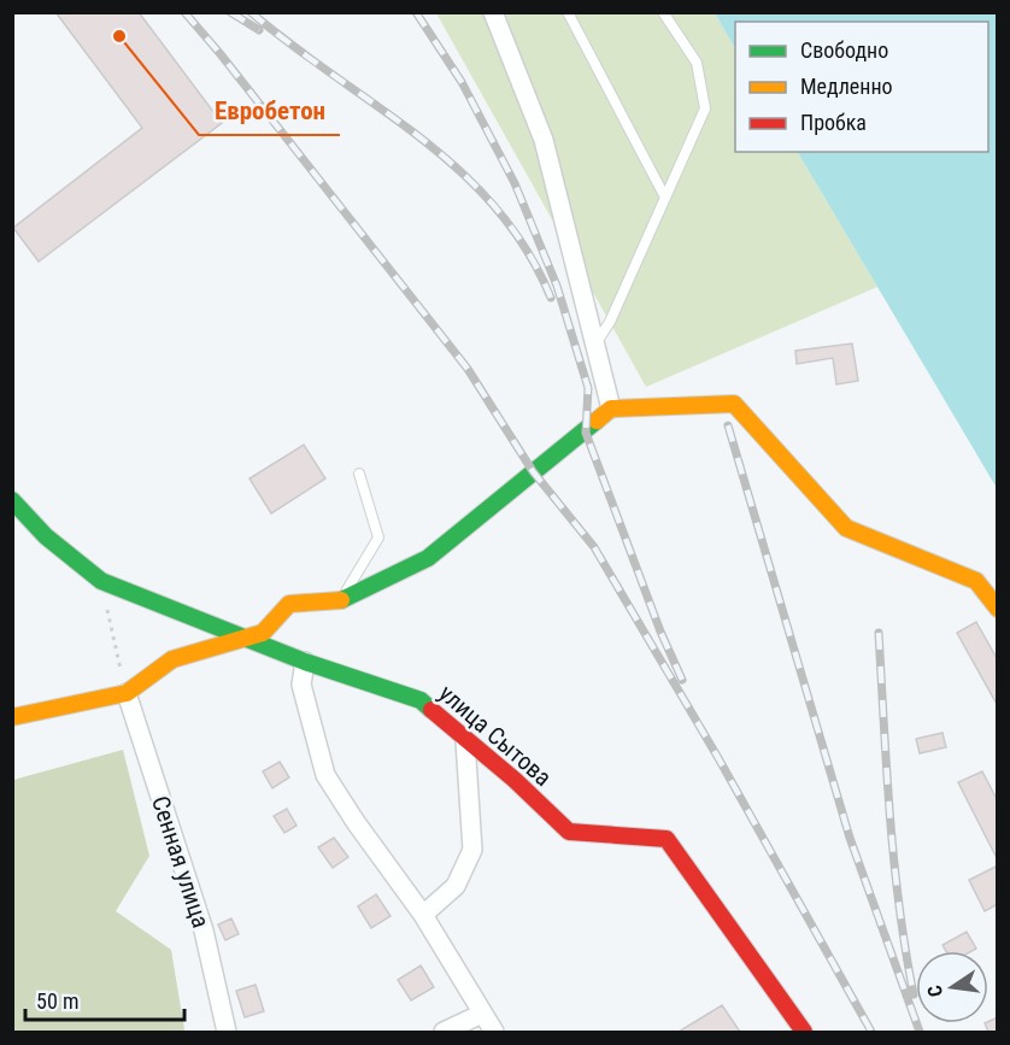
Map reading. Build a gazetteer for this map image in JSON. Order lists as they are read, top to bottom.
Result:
{
  "streets": {
    "street": ["улица Сытова", "Сенная улица"]
  },
  "places": ["Евробетон"],
  "legend": ["Свободно", "Медленно", "Пробка"],
  "scale_bar": "50 m",
  "north": "left"
}
